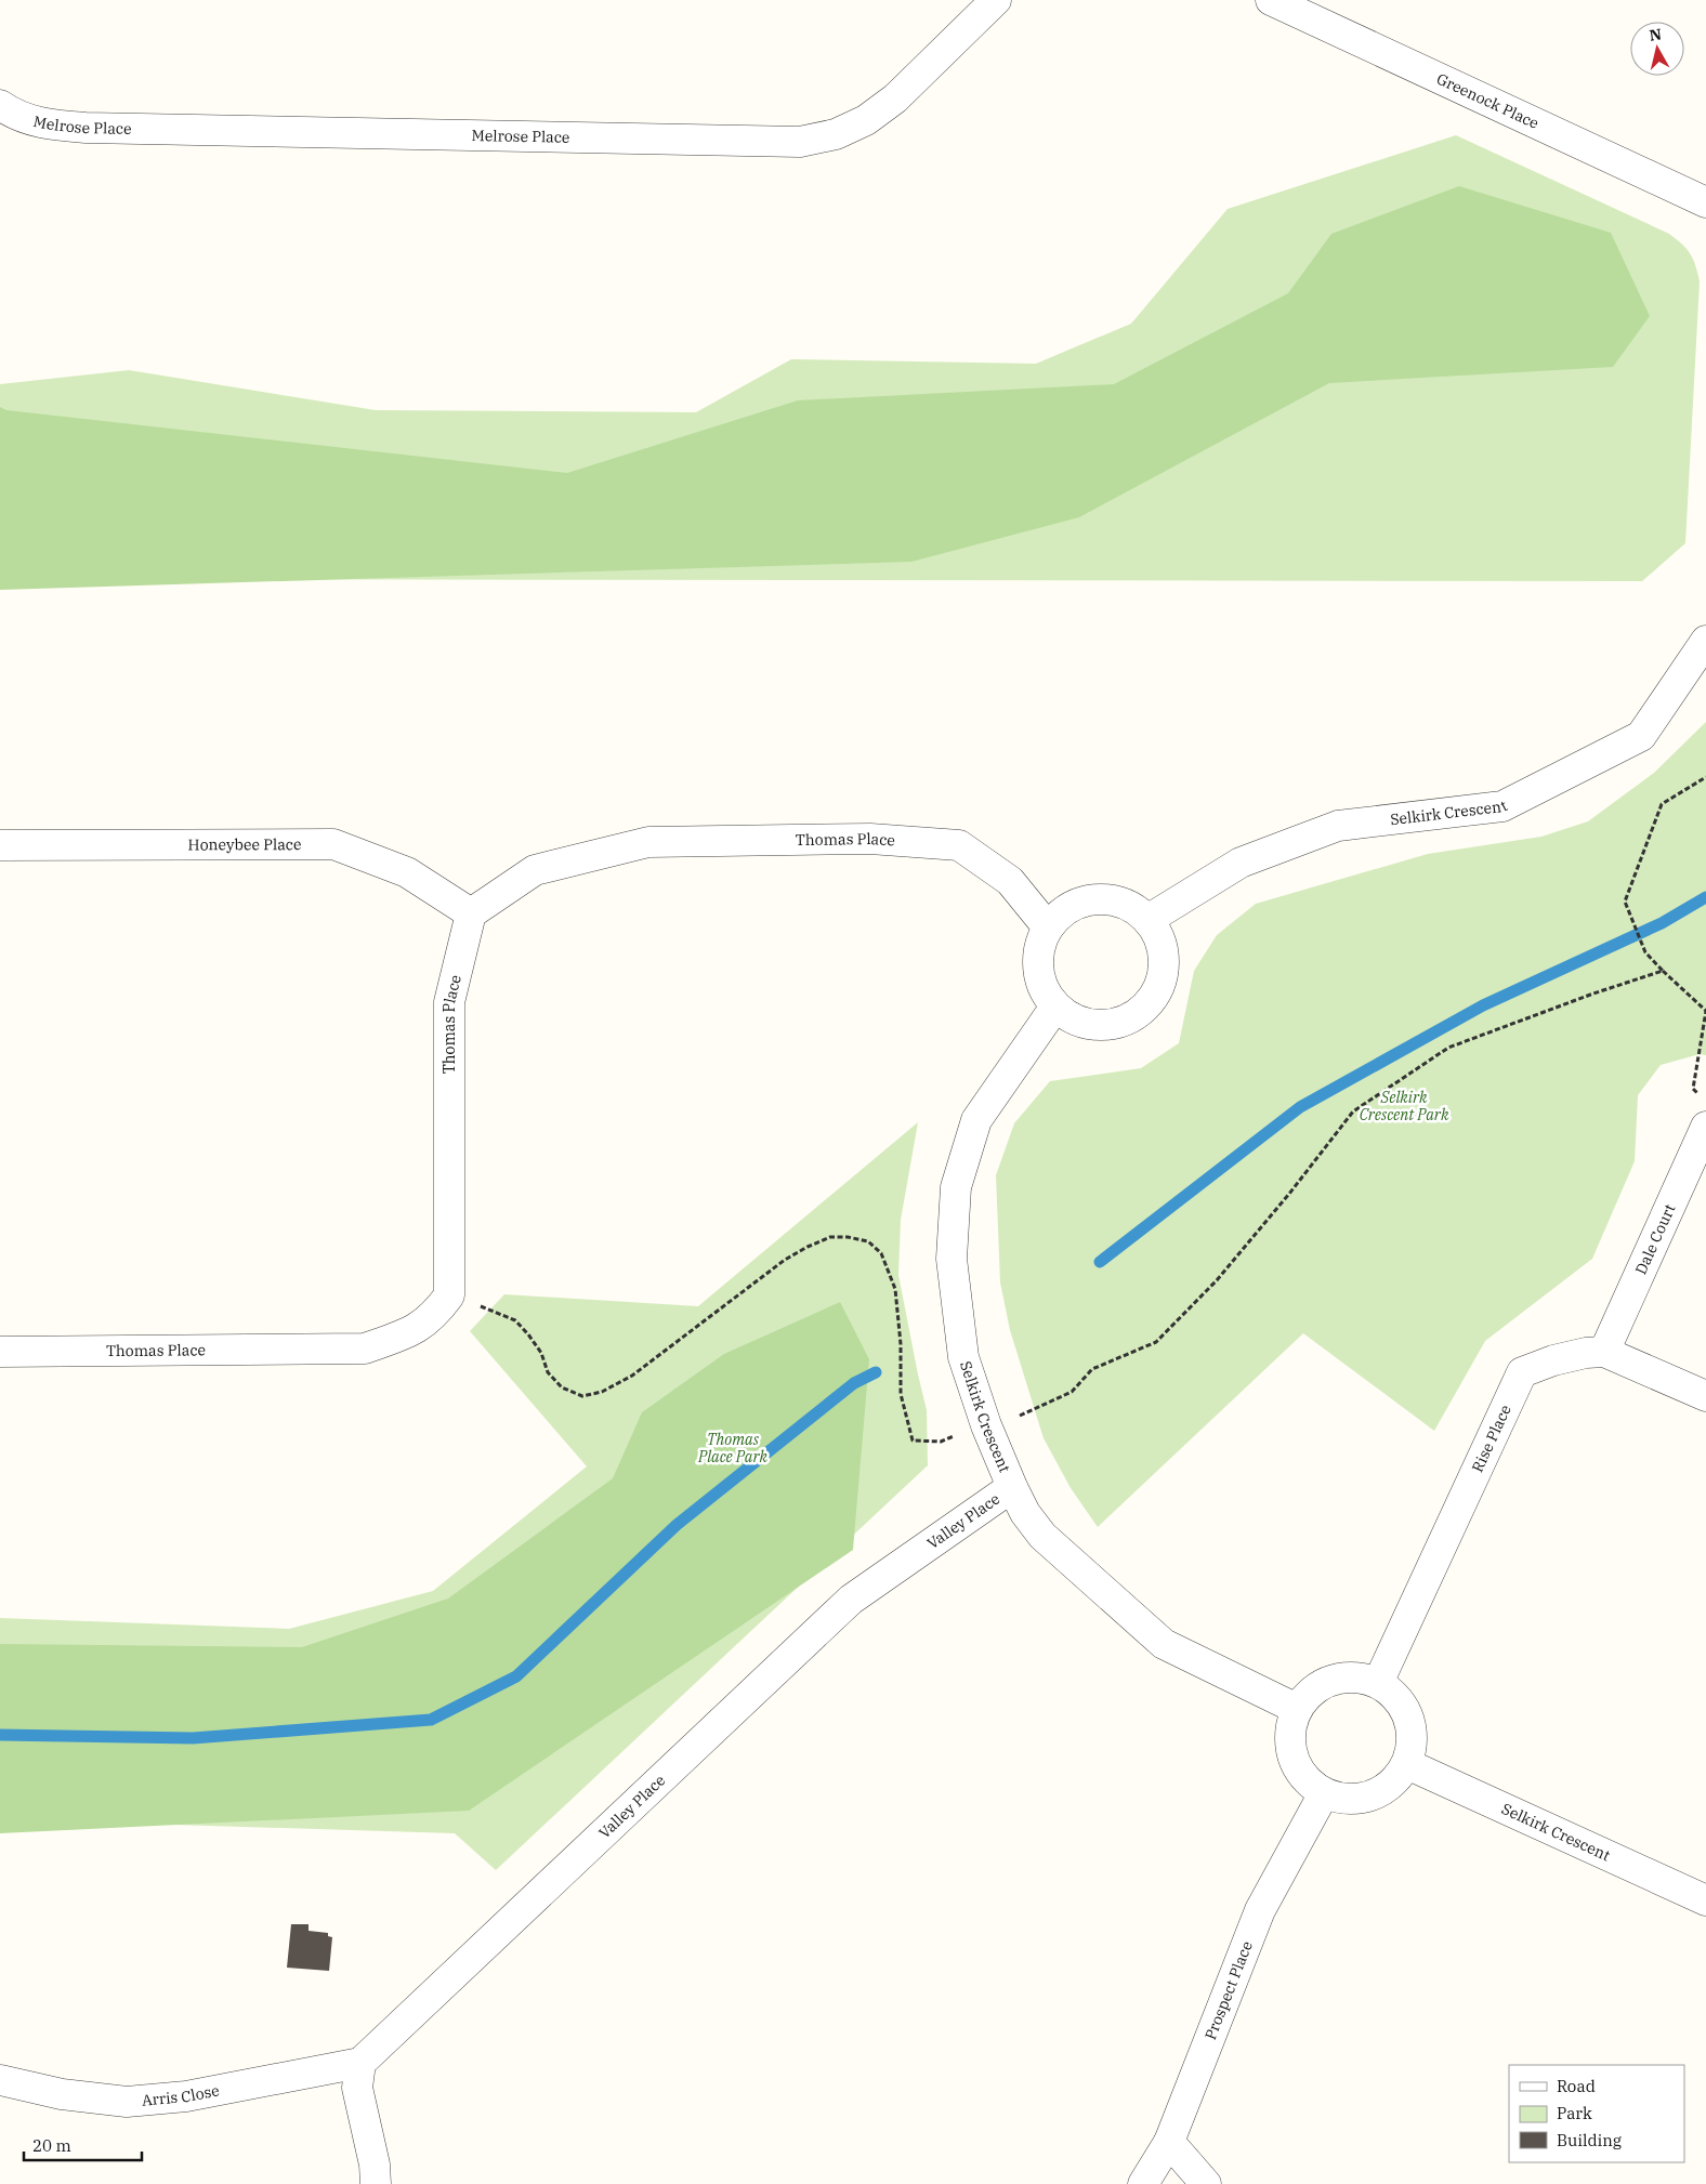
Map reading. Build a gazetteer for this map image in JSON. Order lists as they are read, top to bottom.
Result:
{
  "streets": {
    "street": [
      "Greenock Place",
      "Melrose Place",
      "Selkirk Crescent",
      "Thomas Place",
      "Honeybee Place",
      "Dale Court",
      "Rise Place",
      "Valley Place",
      "Prospect Place",
      "Arris Close"
    ]
  },
  "crossings": [
    ["Selkirk Crescent", "Thomas Place"],
    ["Selkirk Crescent", "Rise Place"],
    ["Selkirk Crescent", "Valley Place"],
    ["Selkirk Crescent", "Prospect Place"],
    ["Thomas Place", "Honeybee Place"],
    ["Dale Court", "Rise Place"],
    ["Rise Place", "Prospect Place"],
    ["Valley Place", "Arris Close"]
  ],
  "parks": ["Selkirk Crescent Park", "Thomas Place Park"],
  "legend": ["Road", "Park", "Building"],
  "scale_bar": "20 m",
  "north": "top"
}
